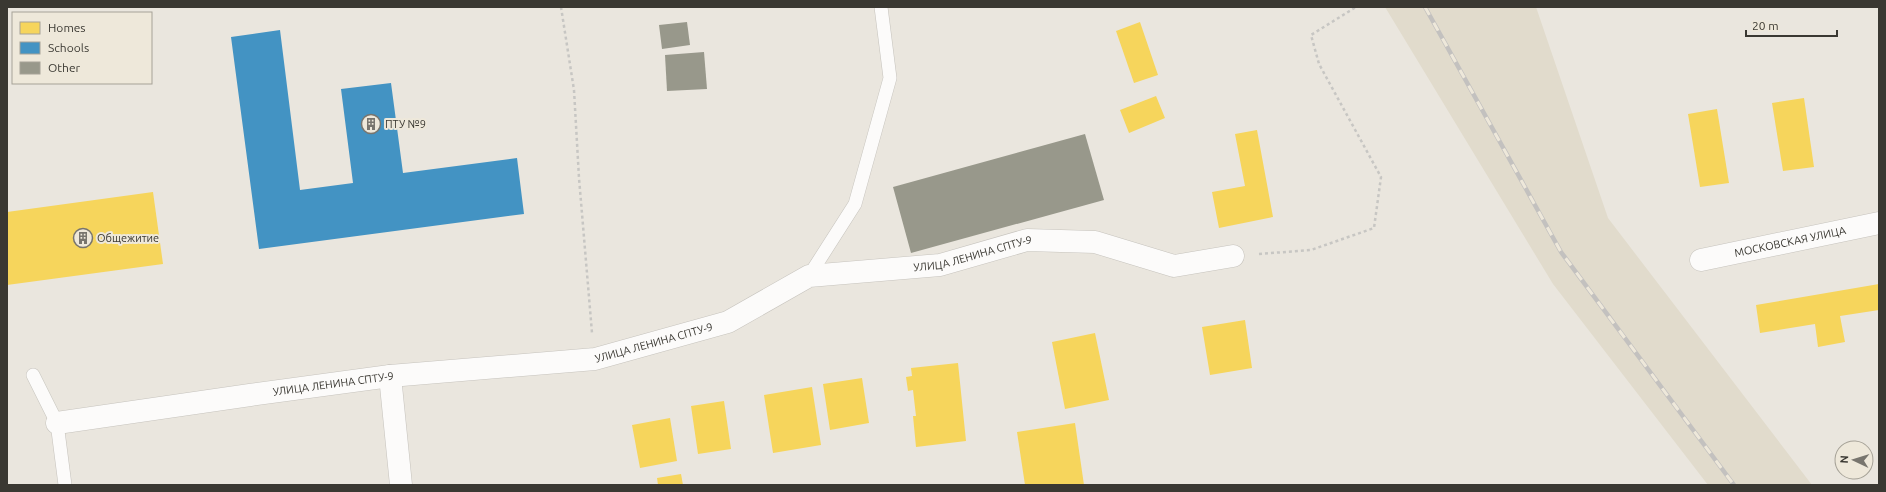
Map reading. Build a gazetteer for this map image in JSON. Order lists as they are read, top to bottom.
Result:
{
  "streets": {
    "street": ["МОСКОВСКАЯ УЛИЦА", "УЛИЦА ЛЕНИНА СПТУ-9"]
  },
  "places": {
    "building": ["ПТУ №9", "Общежитие"]
  },
  "legend": ["Homes", "Schools", "Other"],
  "scale_bar": "20 m",
  "north": "left"
}
